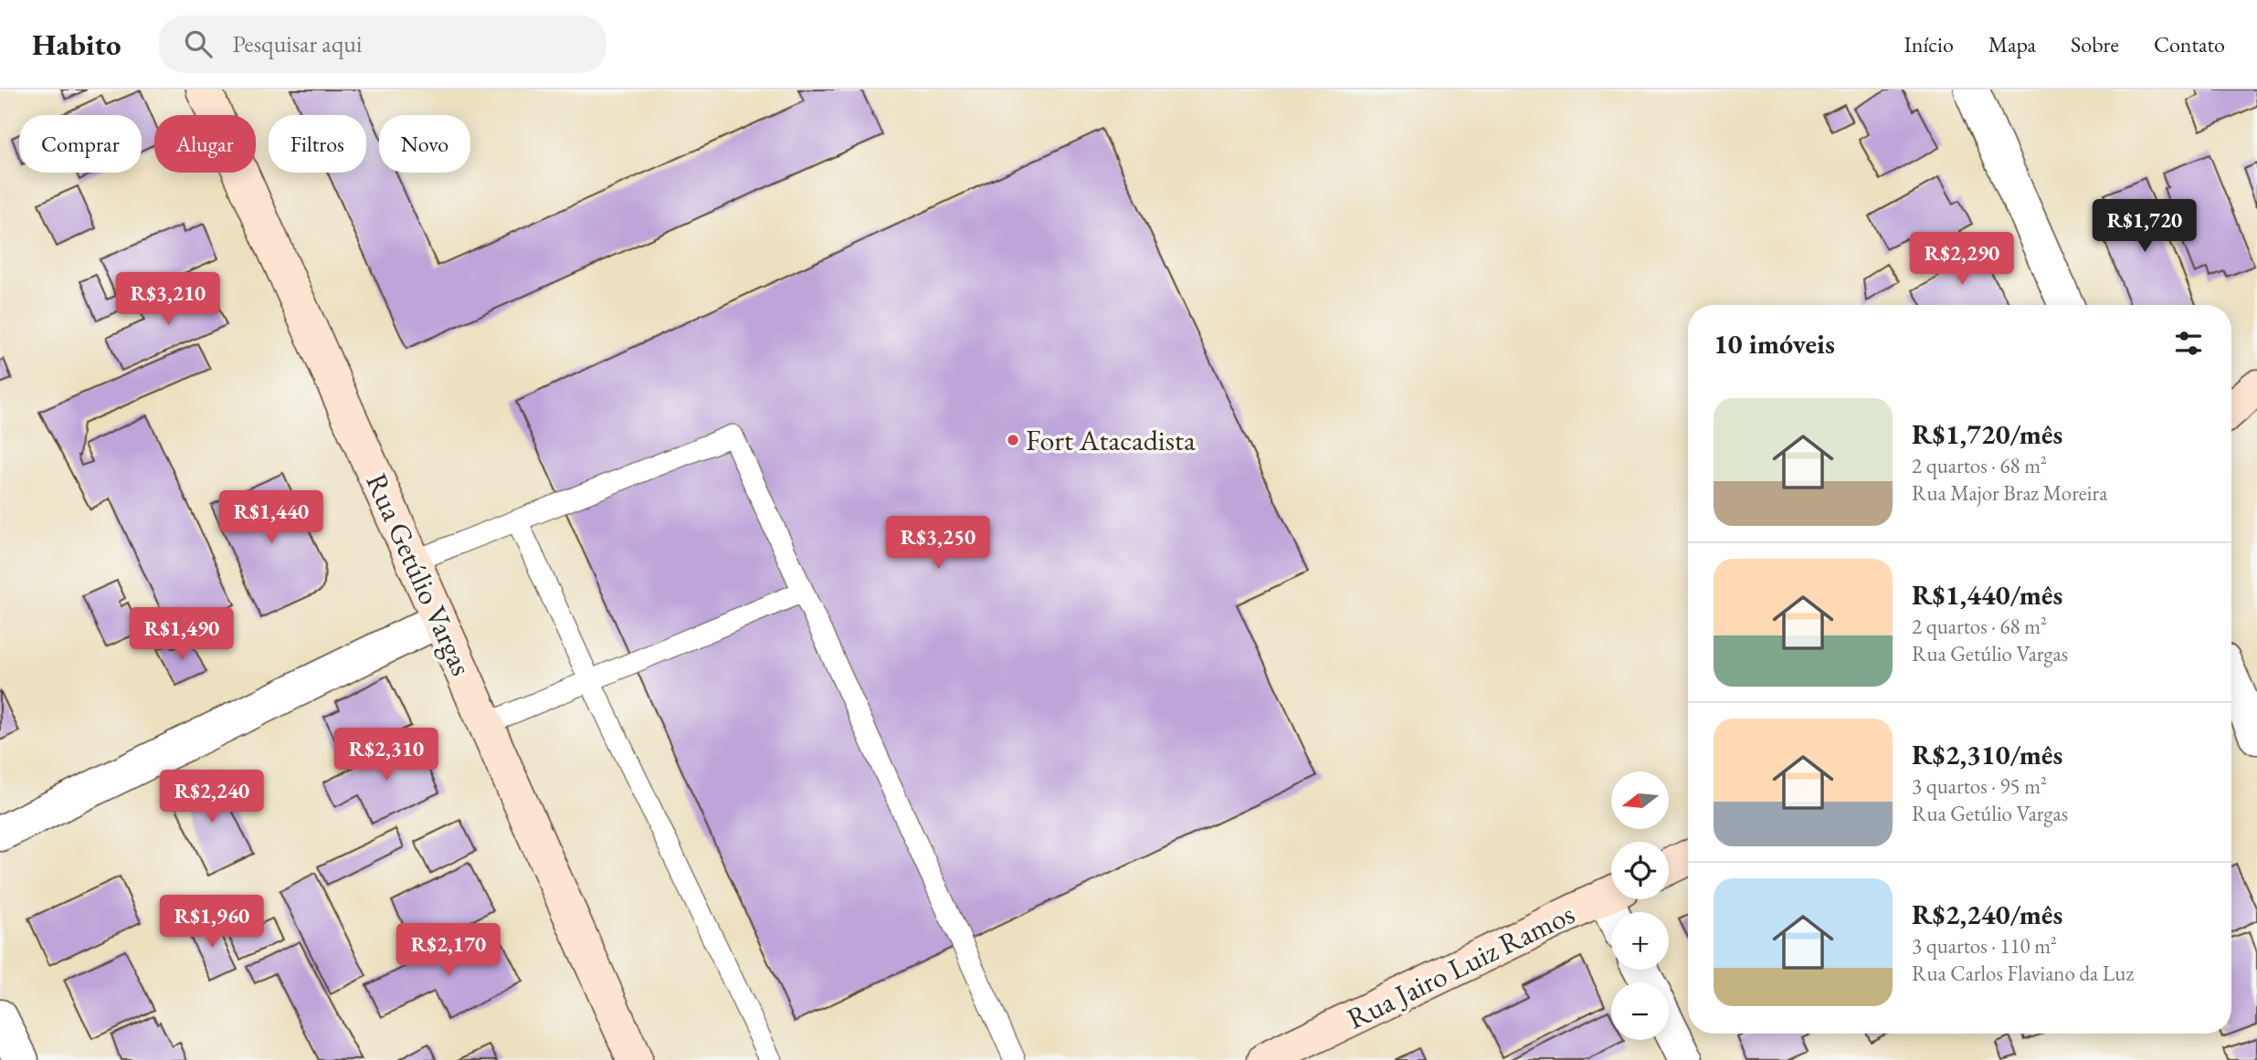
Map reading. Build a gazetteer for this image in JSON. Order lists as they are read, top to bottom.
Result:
{
  "streets": {
    "street": ["Rua Getúlio Vargas", "Rua Jairo Luiz Ramos"]
  },
  "places": ["Fort Atacadista"],
  "north": "left",
  "page": {
    "header": "Habito",
    "search": "Pesquisar aqui",
    "nav": [
      "Início",
      "Mapa",
      "Sobre",
      "Contato"
    ],
    "chip": [
      "Comprar",
      "Alugar",
      "Filtros",
      "Novo"
    ],
    "price": [
      "R$1,720",
      "R$2,290",
      "R$3,210",
      "R$1,440",
      "R$3,250",
      "R$1,490",
      "R$2,310",
      "R$2,240",
      "R$1,960",
      "R$2,170"
    ],
    "heading": "10 imóveis",
    "list": [
      {
        "name": "R$1,720/mês",
        "note": "2 quartos · 68 m² · Rua Major Braz Moreira"
      },
      {
        "name": "R$1,440/mês",
        "note": "2 quartos · 68 m² · Rua Getúlio Vargas"
      },
      {
        "name": "R$2,310/mês",
        "note": "3 quartos · 95 m² · Rua Getúlio Vargas"
      },
      {
        "name": "R$2,240/mês",
        "note": "3 quartos · 110 m² · Rua Carlos Flaviano da Luz"
      }
    ],
    "map_buttons": ["+", "−"]
  }
}
